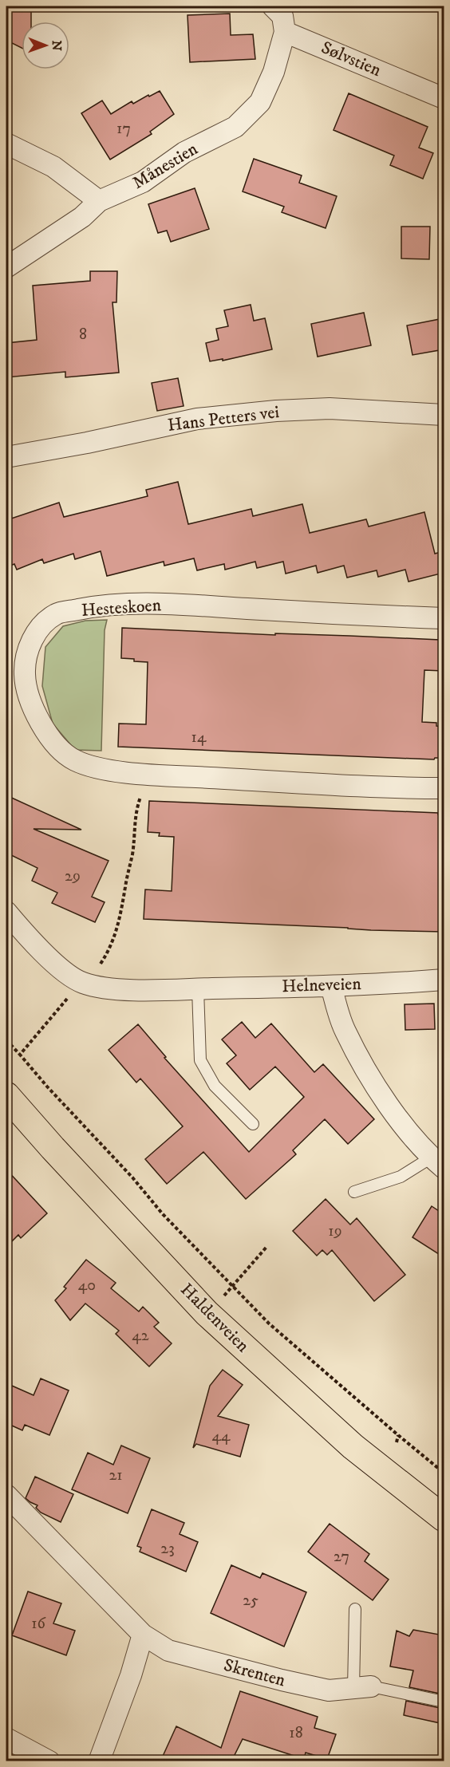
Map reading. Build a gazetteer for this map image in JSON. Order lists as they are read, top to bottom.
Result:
{
  "streets": {
    "main road": ["Haldenveien"],
    "street": [
      "Sølvstien",
      "Månestien",
      "Hans Petters vei",
      "Hesteskoen",
      "Helneveien",
      "Skrenten"
    ]
  },
  "crossings": [
    ["Sølvstien", "Månestien"]
  ],
  "house_numbers": [
    "17",
    "8",
    "14",
    "29",
    "19",
    "40",
    "42",
    "44",
    "21",
    "23",
    "27",
    "25",
    "16",
    "18"
  ],
  "north": "right"
}
